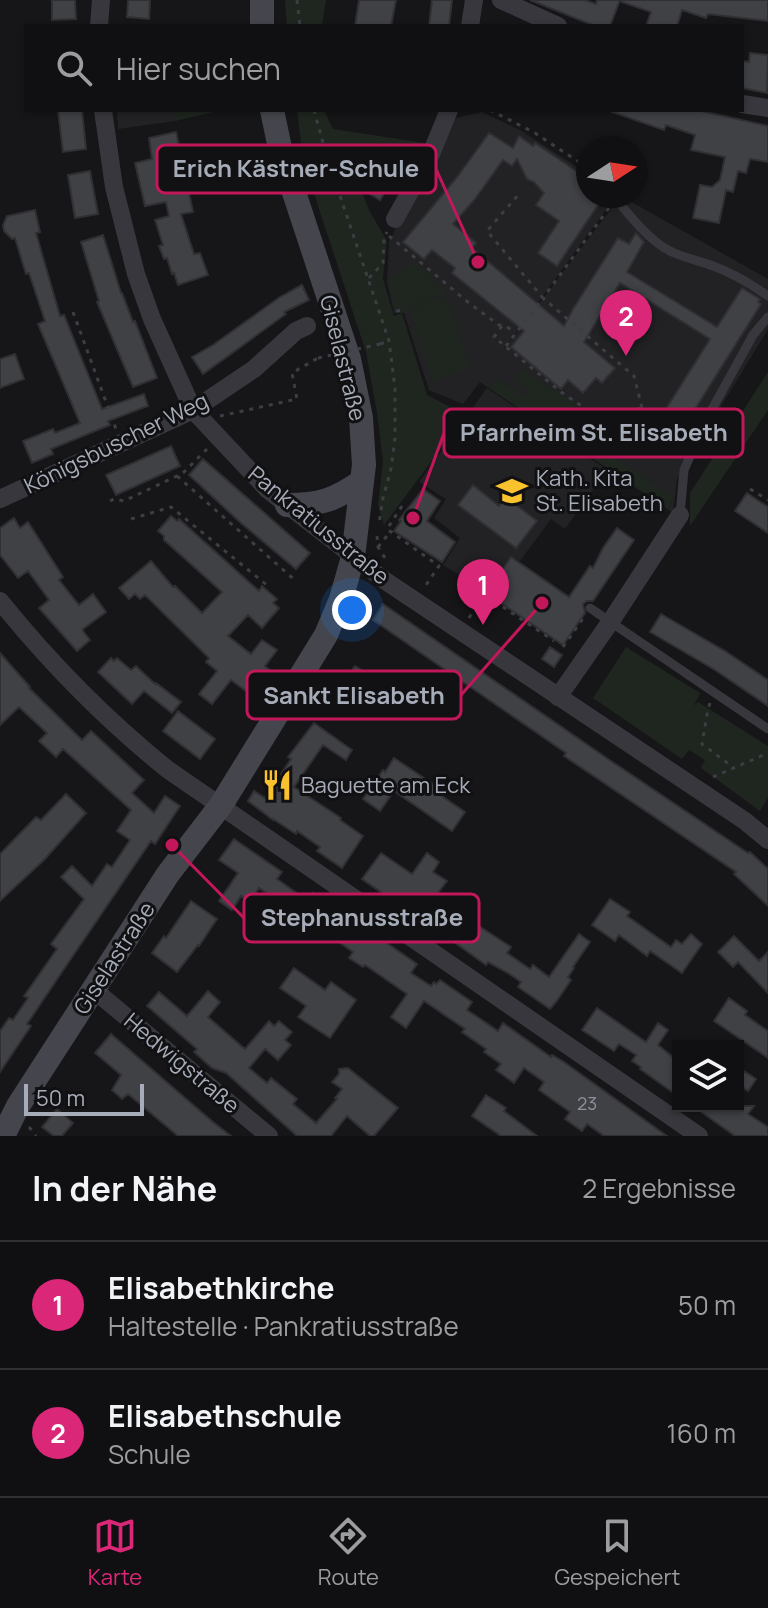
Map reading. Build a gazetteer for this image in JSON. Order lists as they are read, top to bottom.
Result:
{
  "streets": {
    "main road": ["Giselastraße"],
    "street": ["Königsbuscher Weg", "Pankratiusstraße", "Hedwigstraße"]
  },
  "crossings": [
    ["Giselastraße", "Pankratiusstraße"],
    ["Giselastraße", "Hedwigstraße"],
    ["Königsbuscher Weg", "Pankratiusstraße"]
  ],
  "places": {
    "other": [
      "Erich Kästner-Schule",
      "Pfarrheim St. Elisabeth",
      "Sankt Elisabeth",
      "Stephanusstraße"
    ],
    "school or university": ["Kath. Kita St. Elisabeth"],
    "restaurant": ["Baguette am Eck"]
  },
  "house_numbers": ["23"],
  "scale_bar": "50 m",
  "north": "right",
  "page": {
    "search": "Hier suchen",
    "pins": ["2", "1"],
    "scale": "50 m",
    "heading": ["In der Nähe", "2 Ergebnisse"],
    "list": [
      {
        "mark": "1",
        "name": "Elisabethkirche",
        "note": "Haltestelle · Pankratiusstraße",
        "value": "50 m"
      },
      {
        "mark": "2",
        "name": "Elisabethschule",
        "note": "Schule",
        "value": "160 m"
      }
    ],
    "nav": ["Karte", "Route", "Gespeichert"]
  }
}
